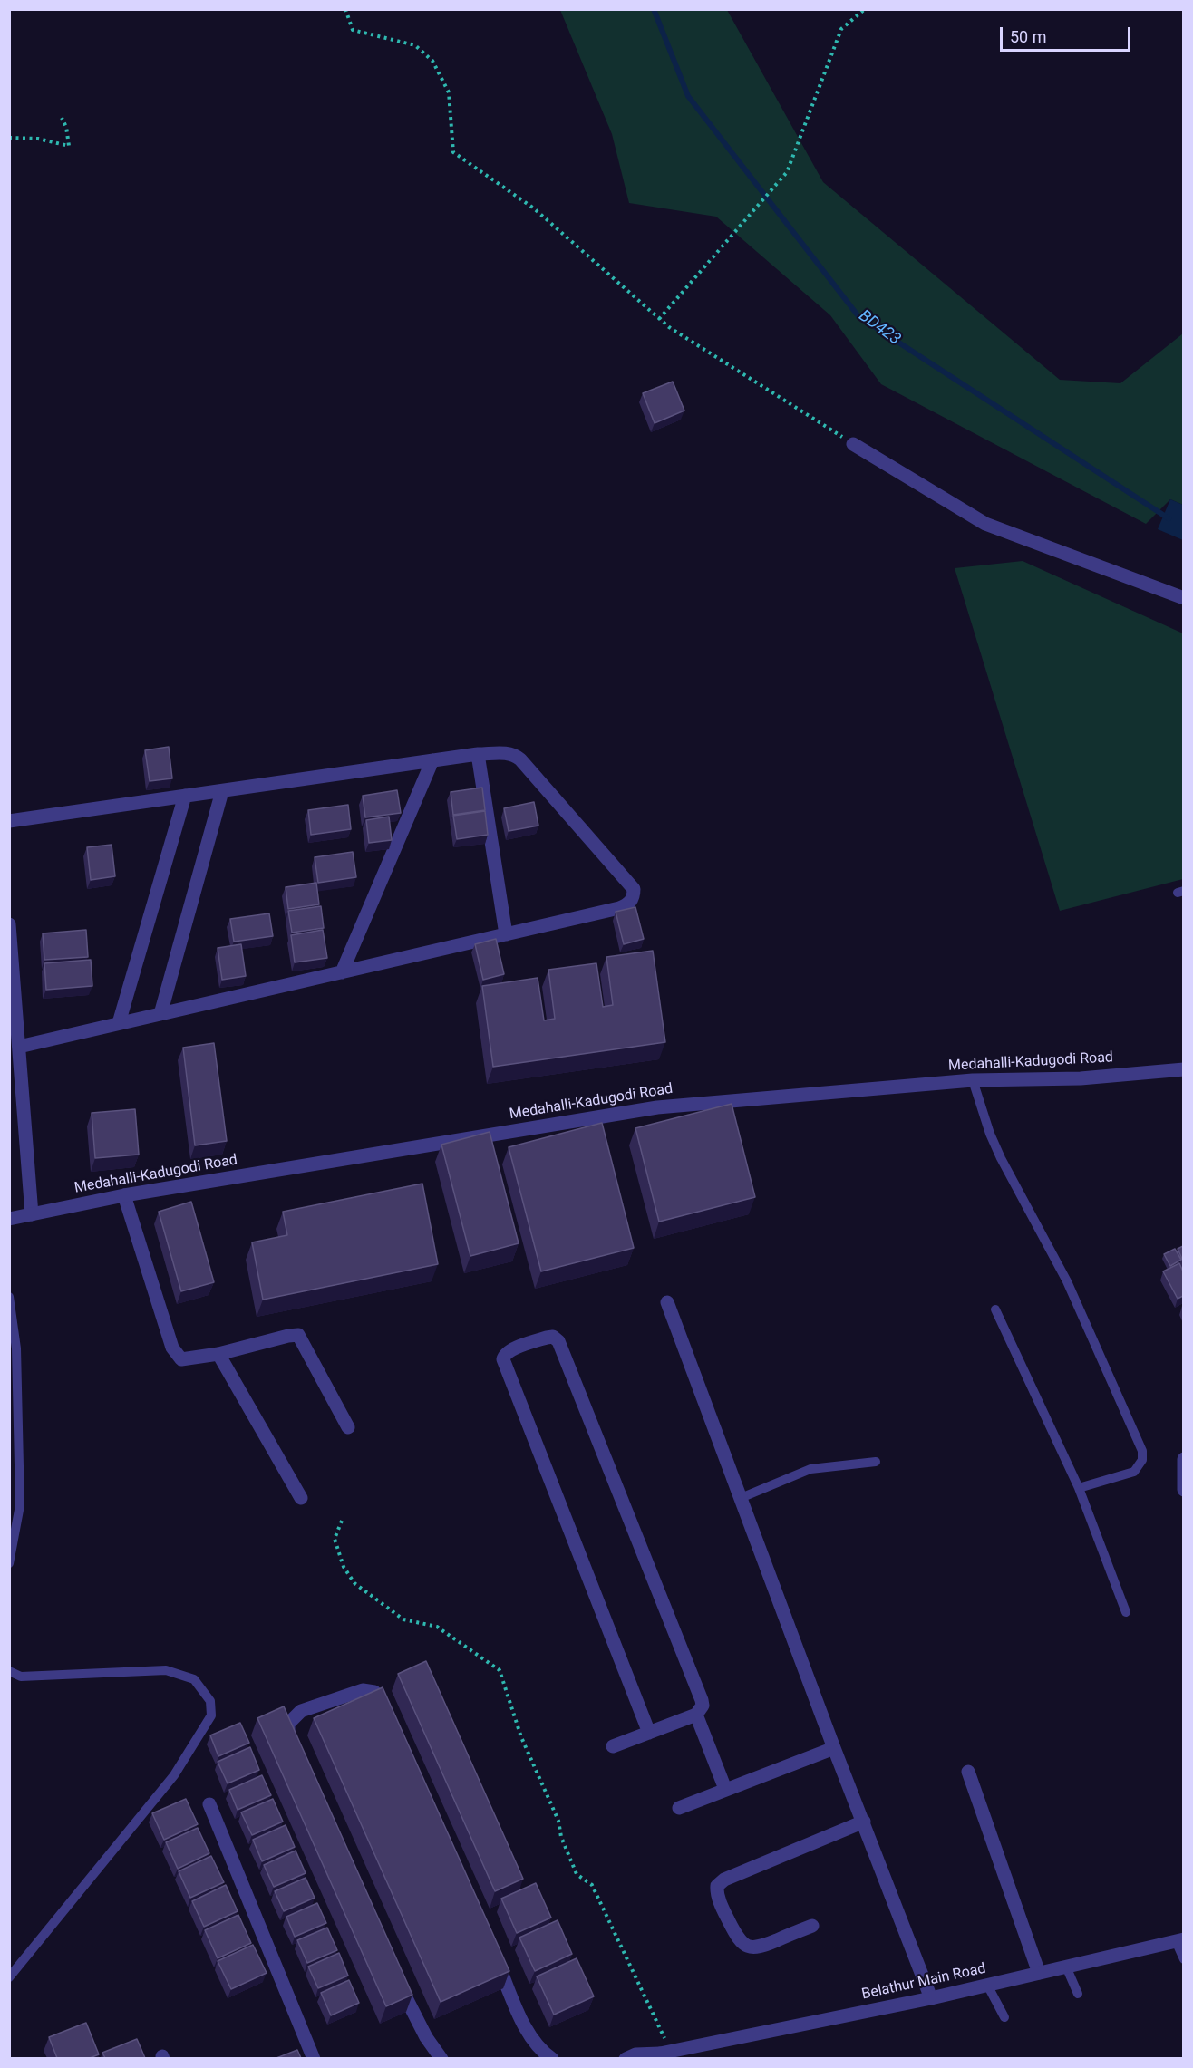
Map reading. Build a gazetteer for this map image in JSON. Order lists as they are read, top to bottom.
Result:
{
  "streets": {
    "street": ["Medahalli-Kadugodi Road", "Belathur Main Road"]
  },
  "water": ["BD423"],
  "scale_bar": "50 m"
}
